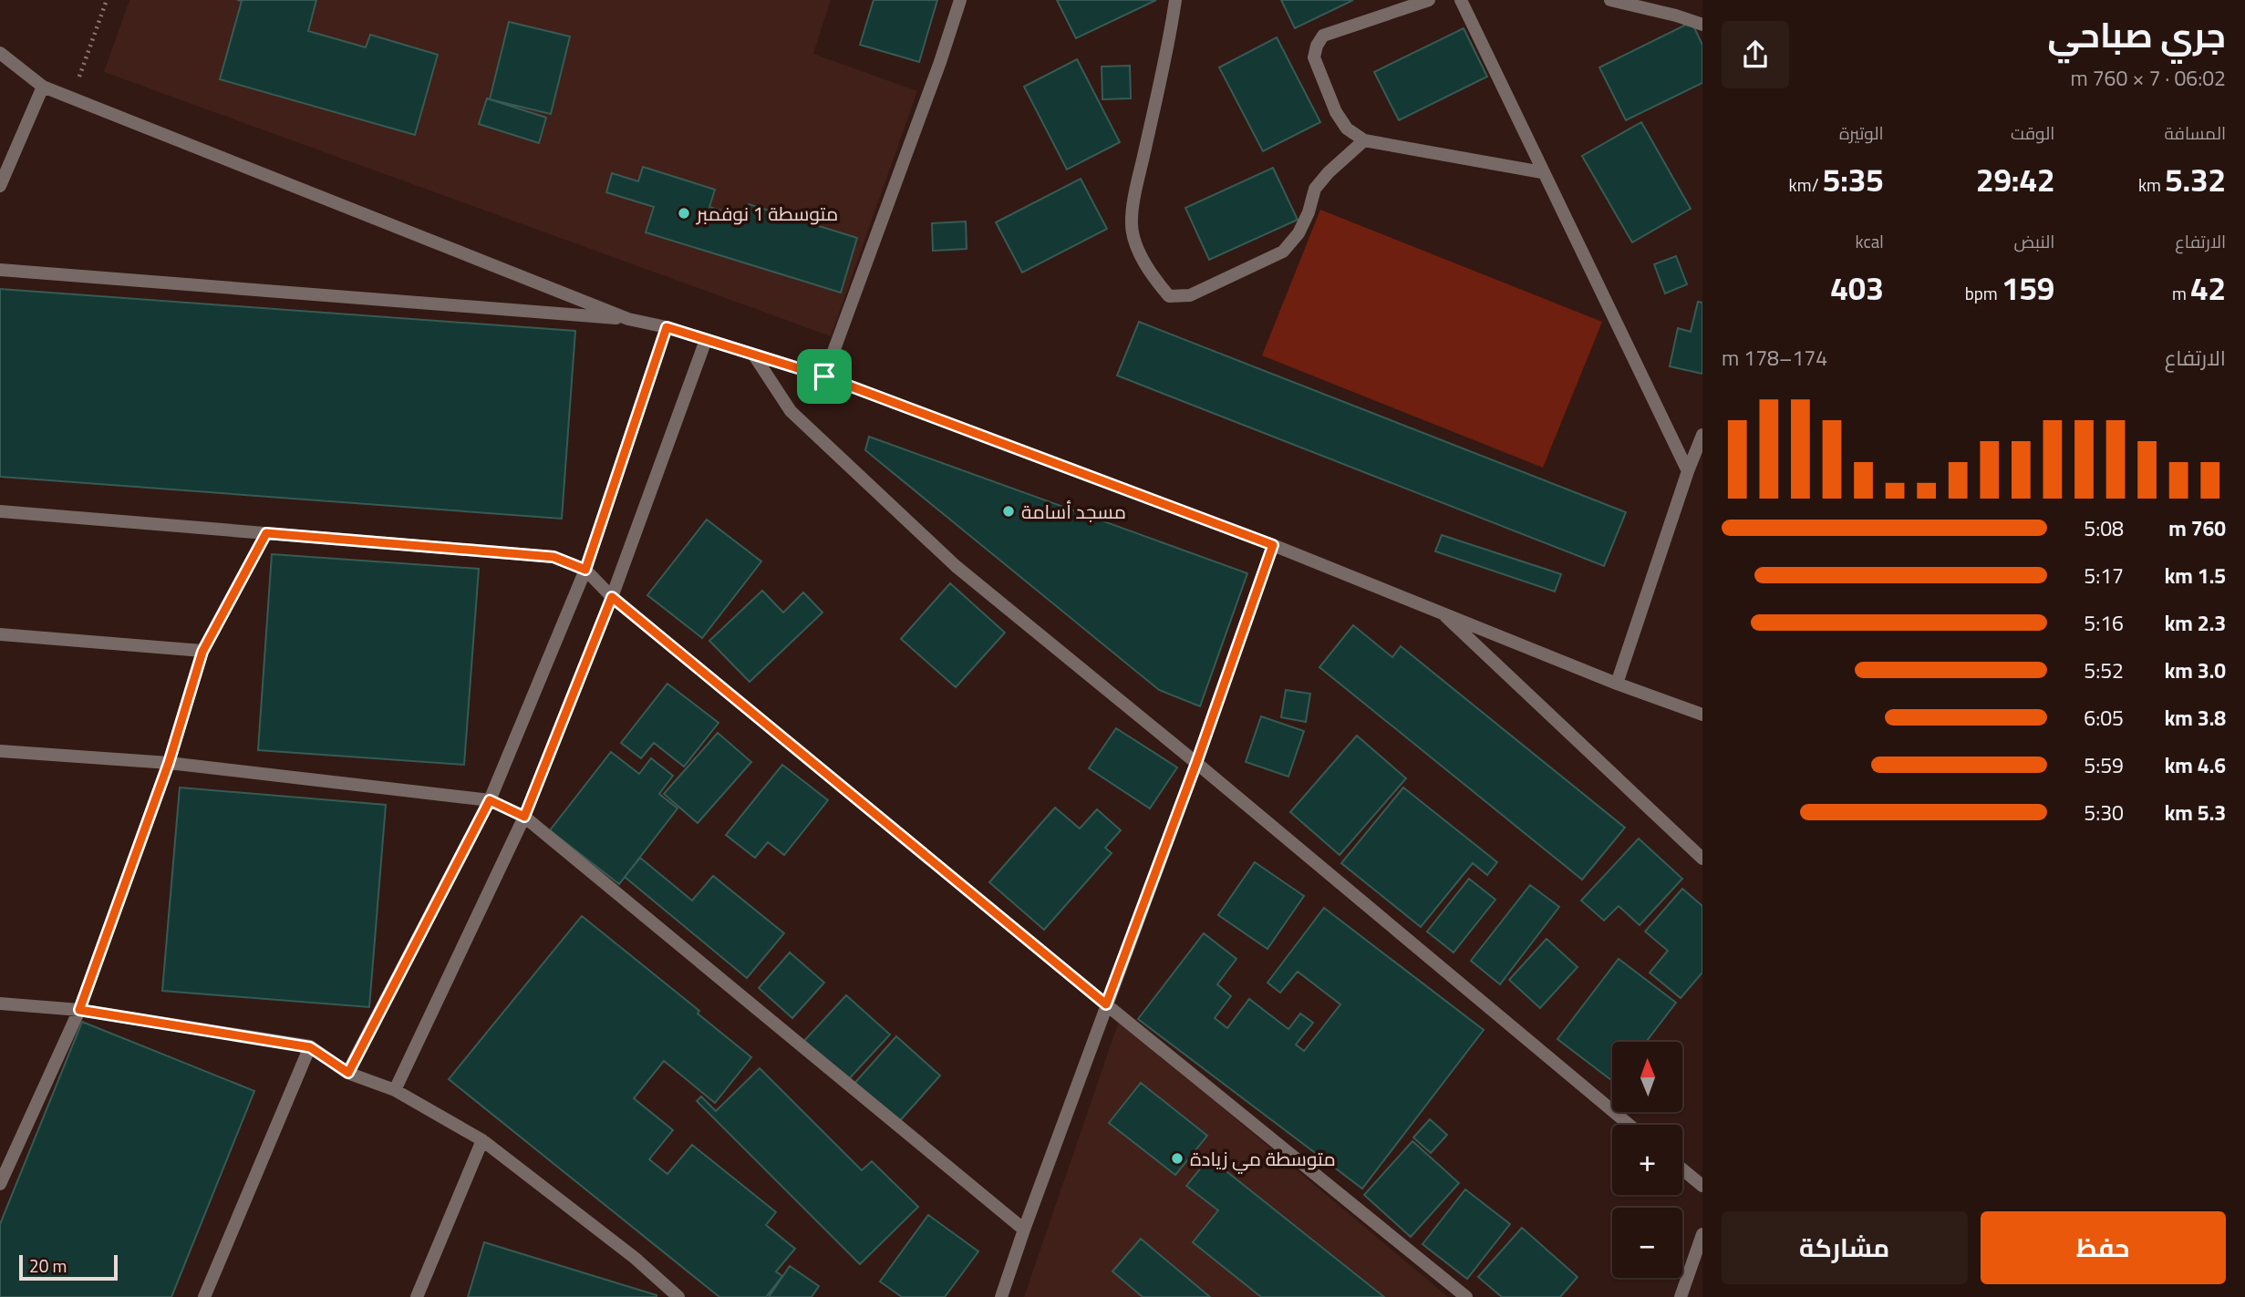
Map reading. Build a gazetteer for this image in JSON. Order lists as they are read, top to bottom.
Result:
{
  "places": ["متوسطة 1 نوفمبر", "مسجد أسامة", "متوسطة مي زيادة"],
  "scale_bar": "20 m",
  "north": "top",
  "page": {
    "heading": ["جري صباحي", "06:02 · 7 × 760 m"],
    "stats": [
      ["المسافة", "5.32 km"],
      ["الوقت", "29:42"],
      ["الوتيرة", "5:35 /km"],
      ["الارتفاع", "42 m"],
      ["النبض", "159 bpm"],
      ["kcal", "403"]
    ],
    "chart": ["الارتفاع", "174–178 m"],
    "list": [
      {
        "name": "760 m",
        "note": "5:08"
      },
      {
        "name": "1.5 km",
        "note": "5:17"
      },
      {
        "name": "2.3 km",
        "note": "5:16"
      },
      {
        "name": "3.0 km",
        "note": "5:52"
      },
      {
        "name": "3.8 km",
        "note": "6:05"
      },
      {
        "name": "4.6 km",
        "note": "5:59"
      },
      {
        "name": "5.3 km",
        "note": "5:30"
      }
    ],
    "map_buttons": ["+", "−"],
    "buttons": ["حفظ", "مشاركة"],
    "scale": "20 m"
  }
}
